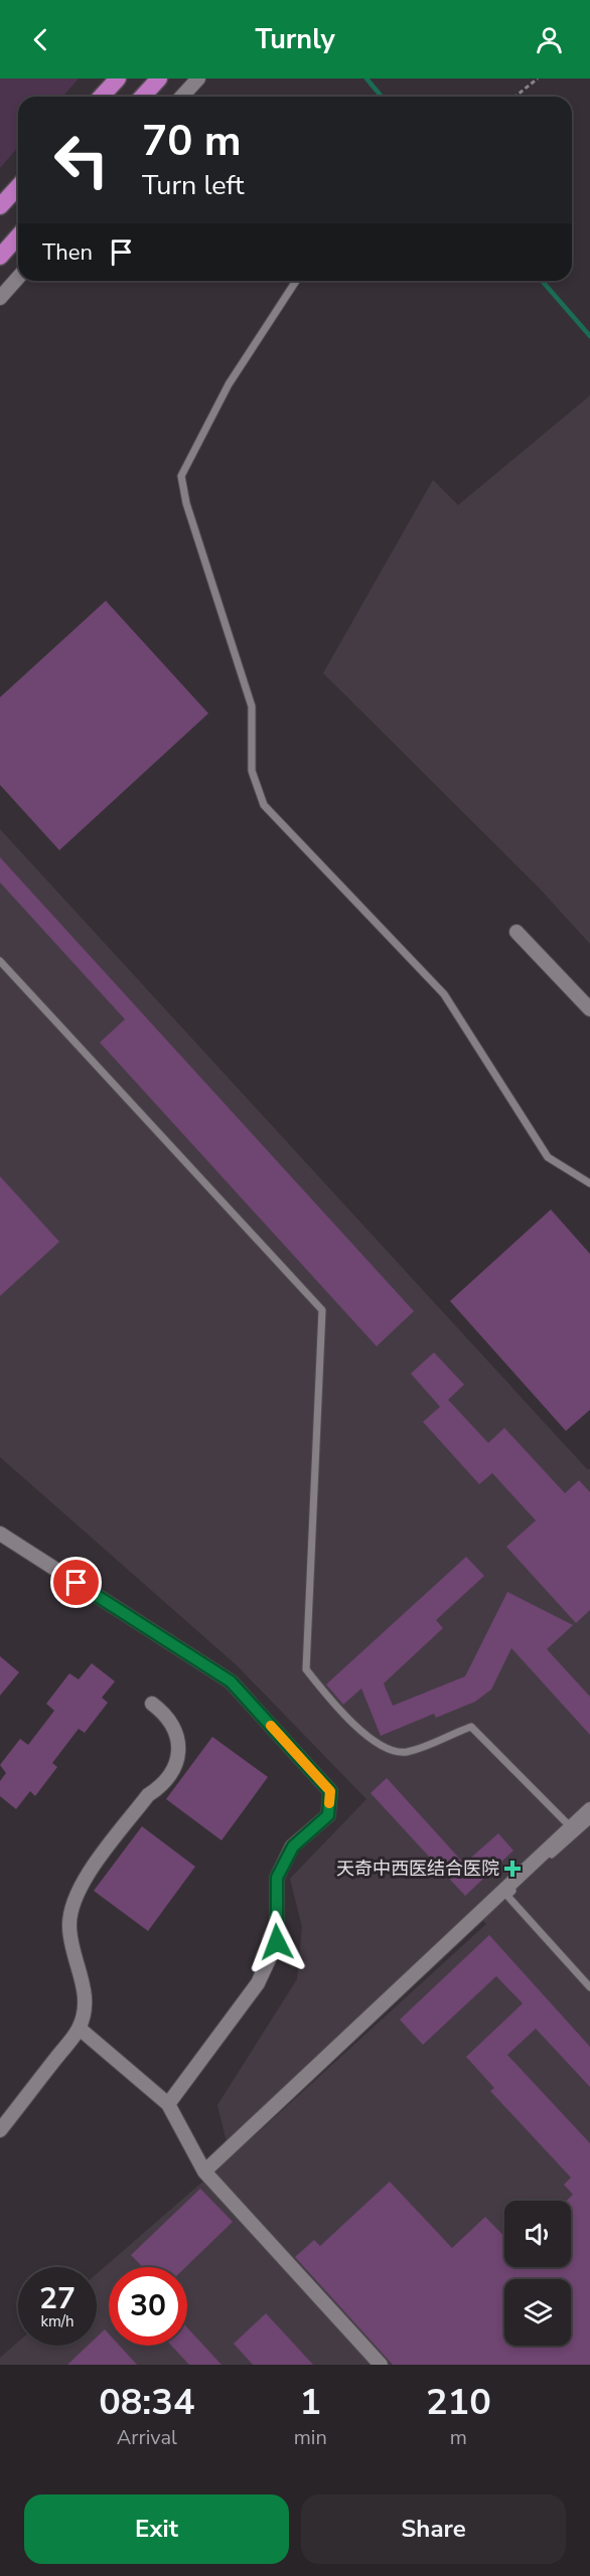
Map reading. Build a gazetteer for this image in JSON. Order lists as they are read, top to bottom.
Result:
{
  "places": {
    "health": ["天奇中西医结合医院"]
  },
  "page": {
    "header": "Turnly",
    "turn": ["70 m", "Turn left"],
    "then": "Then",
    "speed": "27 km/h",
    "limit": "30",
    "eta": [
      "08:34",
      "Arrival",
      "1",
      "min",
      "210",
      "m"
    ],
    "buttons": ["Exit", "Share"]
  }
}
